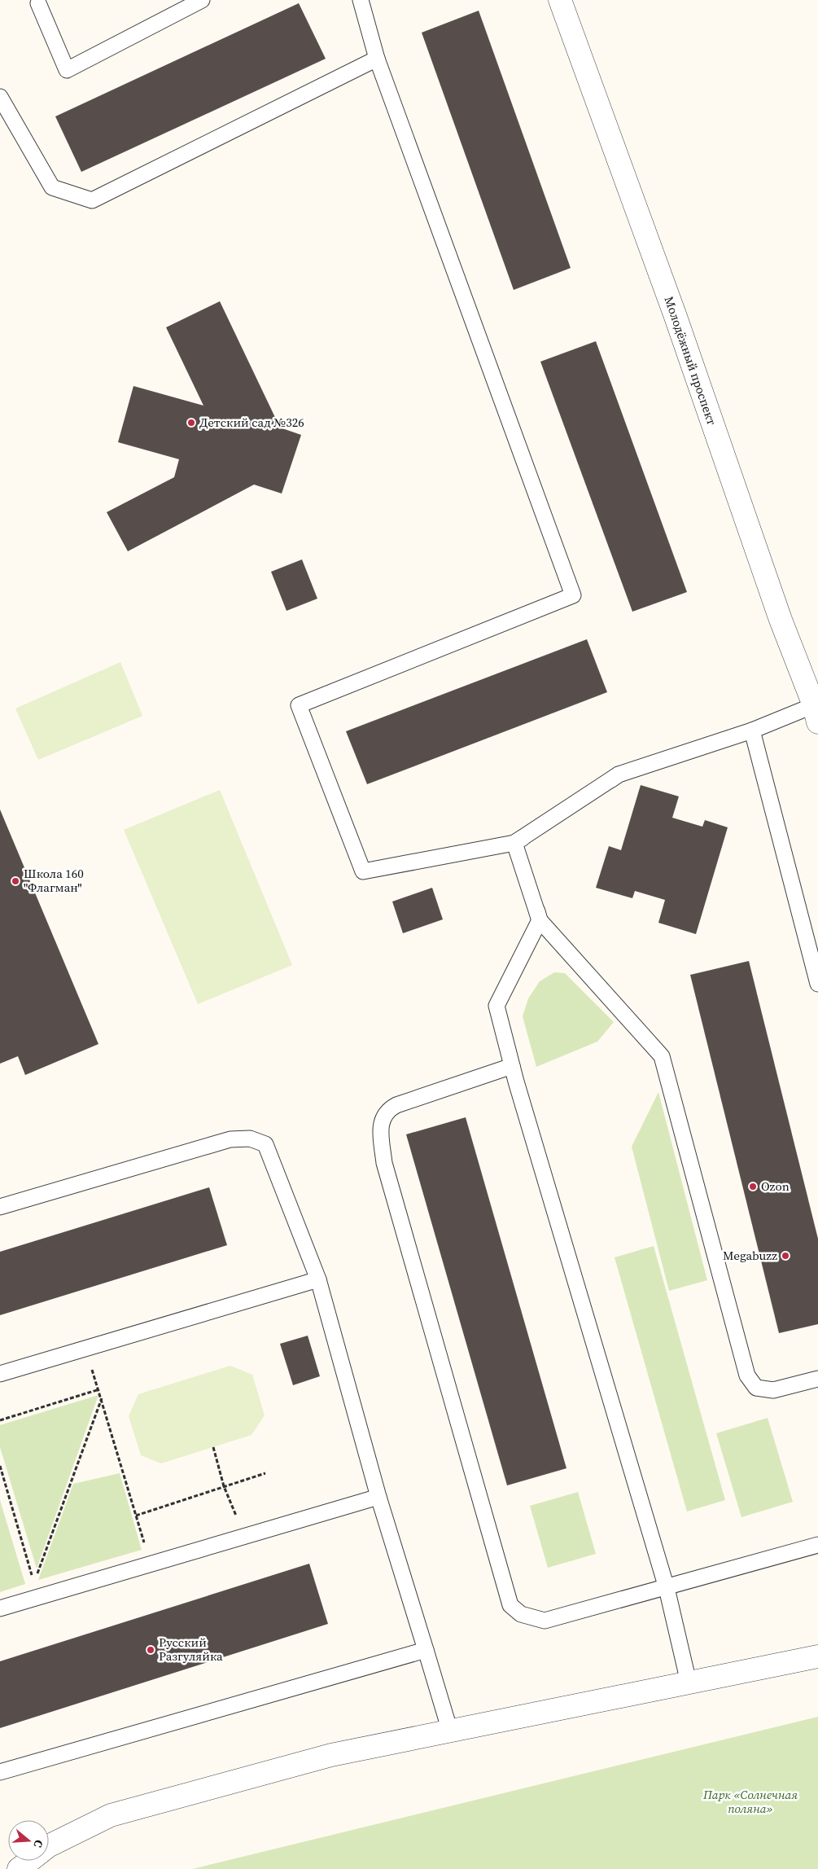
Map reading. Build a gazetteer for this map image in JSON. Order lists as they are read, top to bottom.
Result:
{
  "streets": {
    "street": ["Молодёжный проспект"]
  },
  "parks": ["Парк «Солнечная поляна»"],
  "places": [
    "Детский сад №326",
    "Школа 160 \"Флагман\"",
    "Ozon",
    "Megabuzz",
    "Русский Разгуляйка"
  ],
  "north": "right"
}
